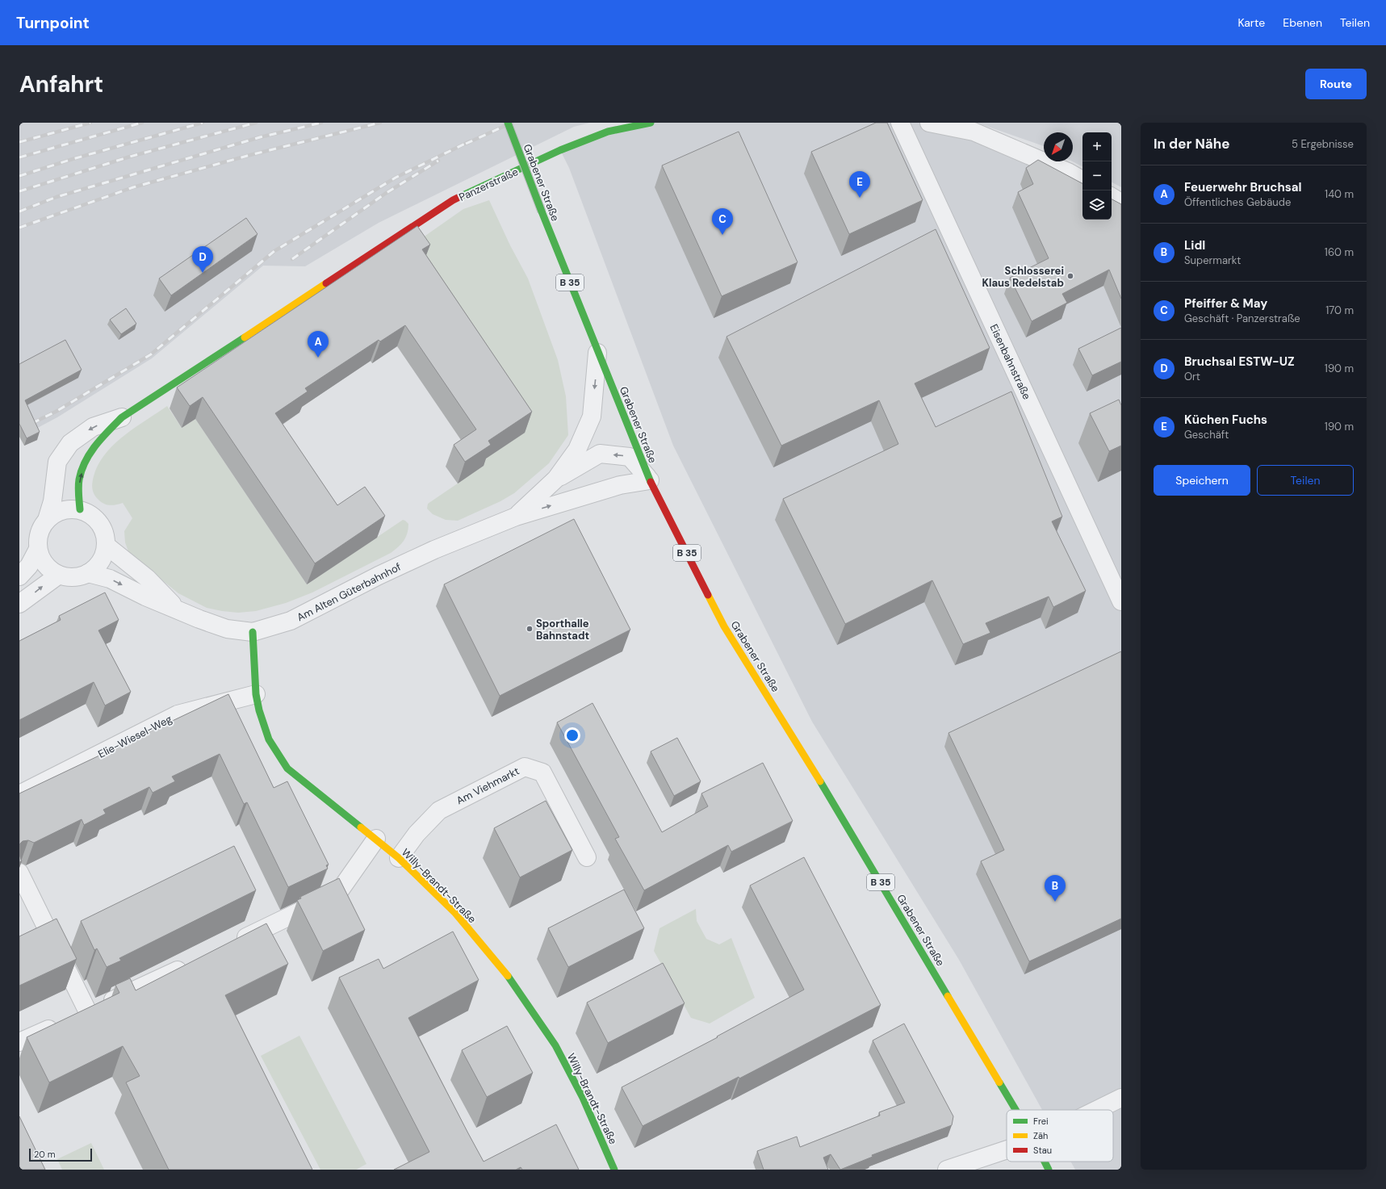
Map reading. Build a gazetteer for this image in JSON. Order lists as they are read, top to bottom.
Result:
{
  "streets": {
    "street": [
      "Grabener Straße",
      "Panzerstraße",
      "B 35",
      "Eisenbahnstraße",
      "Am Alten Güterbahnhof",
      "Elie-Wiesel-Weg",
      "Am Viehmarkt",
      "Willy-Brandt-Straße"
    ]
  },
  "crossings": [
    ["Grabener Straße", "Am Alten Güterbahnhof"],
    ["Panzerstraße", "Am Alten Güterbahnhof"],
    ["Am Alten Güterbahnhof", "Willy-Brandt-Straße"],
    ["Elie-Wiesel-Weg", "Willy-Brandt-Straße"],
    ["Am Viehmarkt", "Willy-Brandt-Straße"]
  ],
  "places": ["Schlosserei Klaus Redelstab", "Sporthalle Bahnstadt"],
  "legend": ["Frei", "Zäh", "Stau"],
  "scale_bar": "20 m",
  "north": "bottom left",
  "page": {
    "header": "Turnpoint",
    "nav": ["Karte", "Ebenen", "Teilen"],
    "buttons": [
      "Route",
      ["Speichern", "Teilen"]
    ],
    "title": "Anfahrt",
    "heading": ["In der Nähe", "5 Ergebnisse"],
    "map_buttons": ["+", "−"],
    "list": [
      {
        "mark": "A",
        "name": "Feuerwehr Bruchsal",
        "note": "Öffentliches Gebäude",
        "value": "140 m"
      },
      {
        "mark": "B",
        "name": "Lidl",
        "note": "Supermarkt",
        "value": "160 m"
      },
      {
        "mark": "C",
        "name": "Pfeiffer & May",
        "note": "Geschäft · Panzerstraße",
        "value": "170 m"
      },
      {
        "mark": "D",
        "name": "Bruchsal ESTW-UZ",
        "note": "Ort",
        "value": "190 m"
      },
      {
        "mark": "E",
        "name": "Küchen Fuchs",
        "note": "Geschäft",
        "value": "190 m"
      }
    ],
    "pins": [
      "E",
      "C",
      "D",
      "A",
      "B"
    ],
    "scale": "20 m"
  }
}
